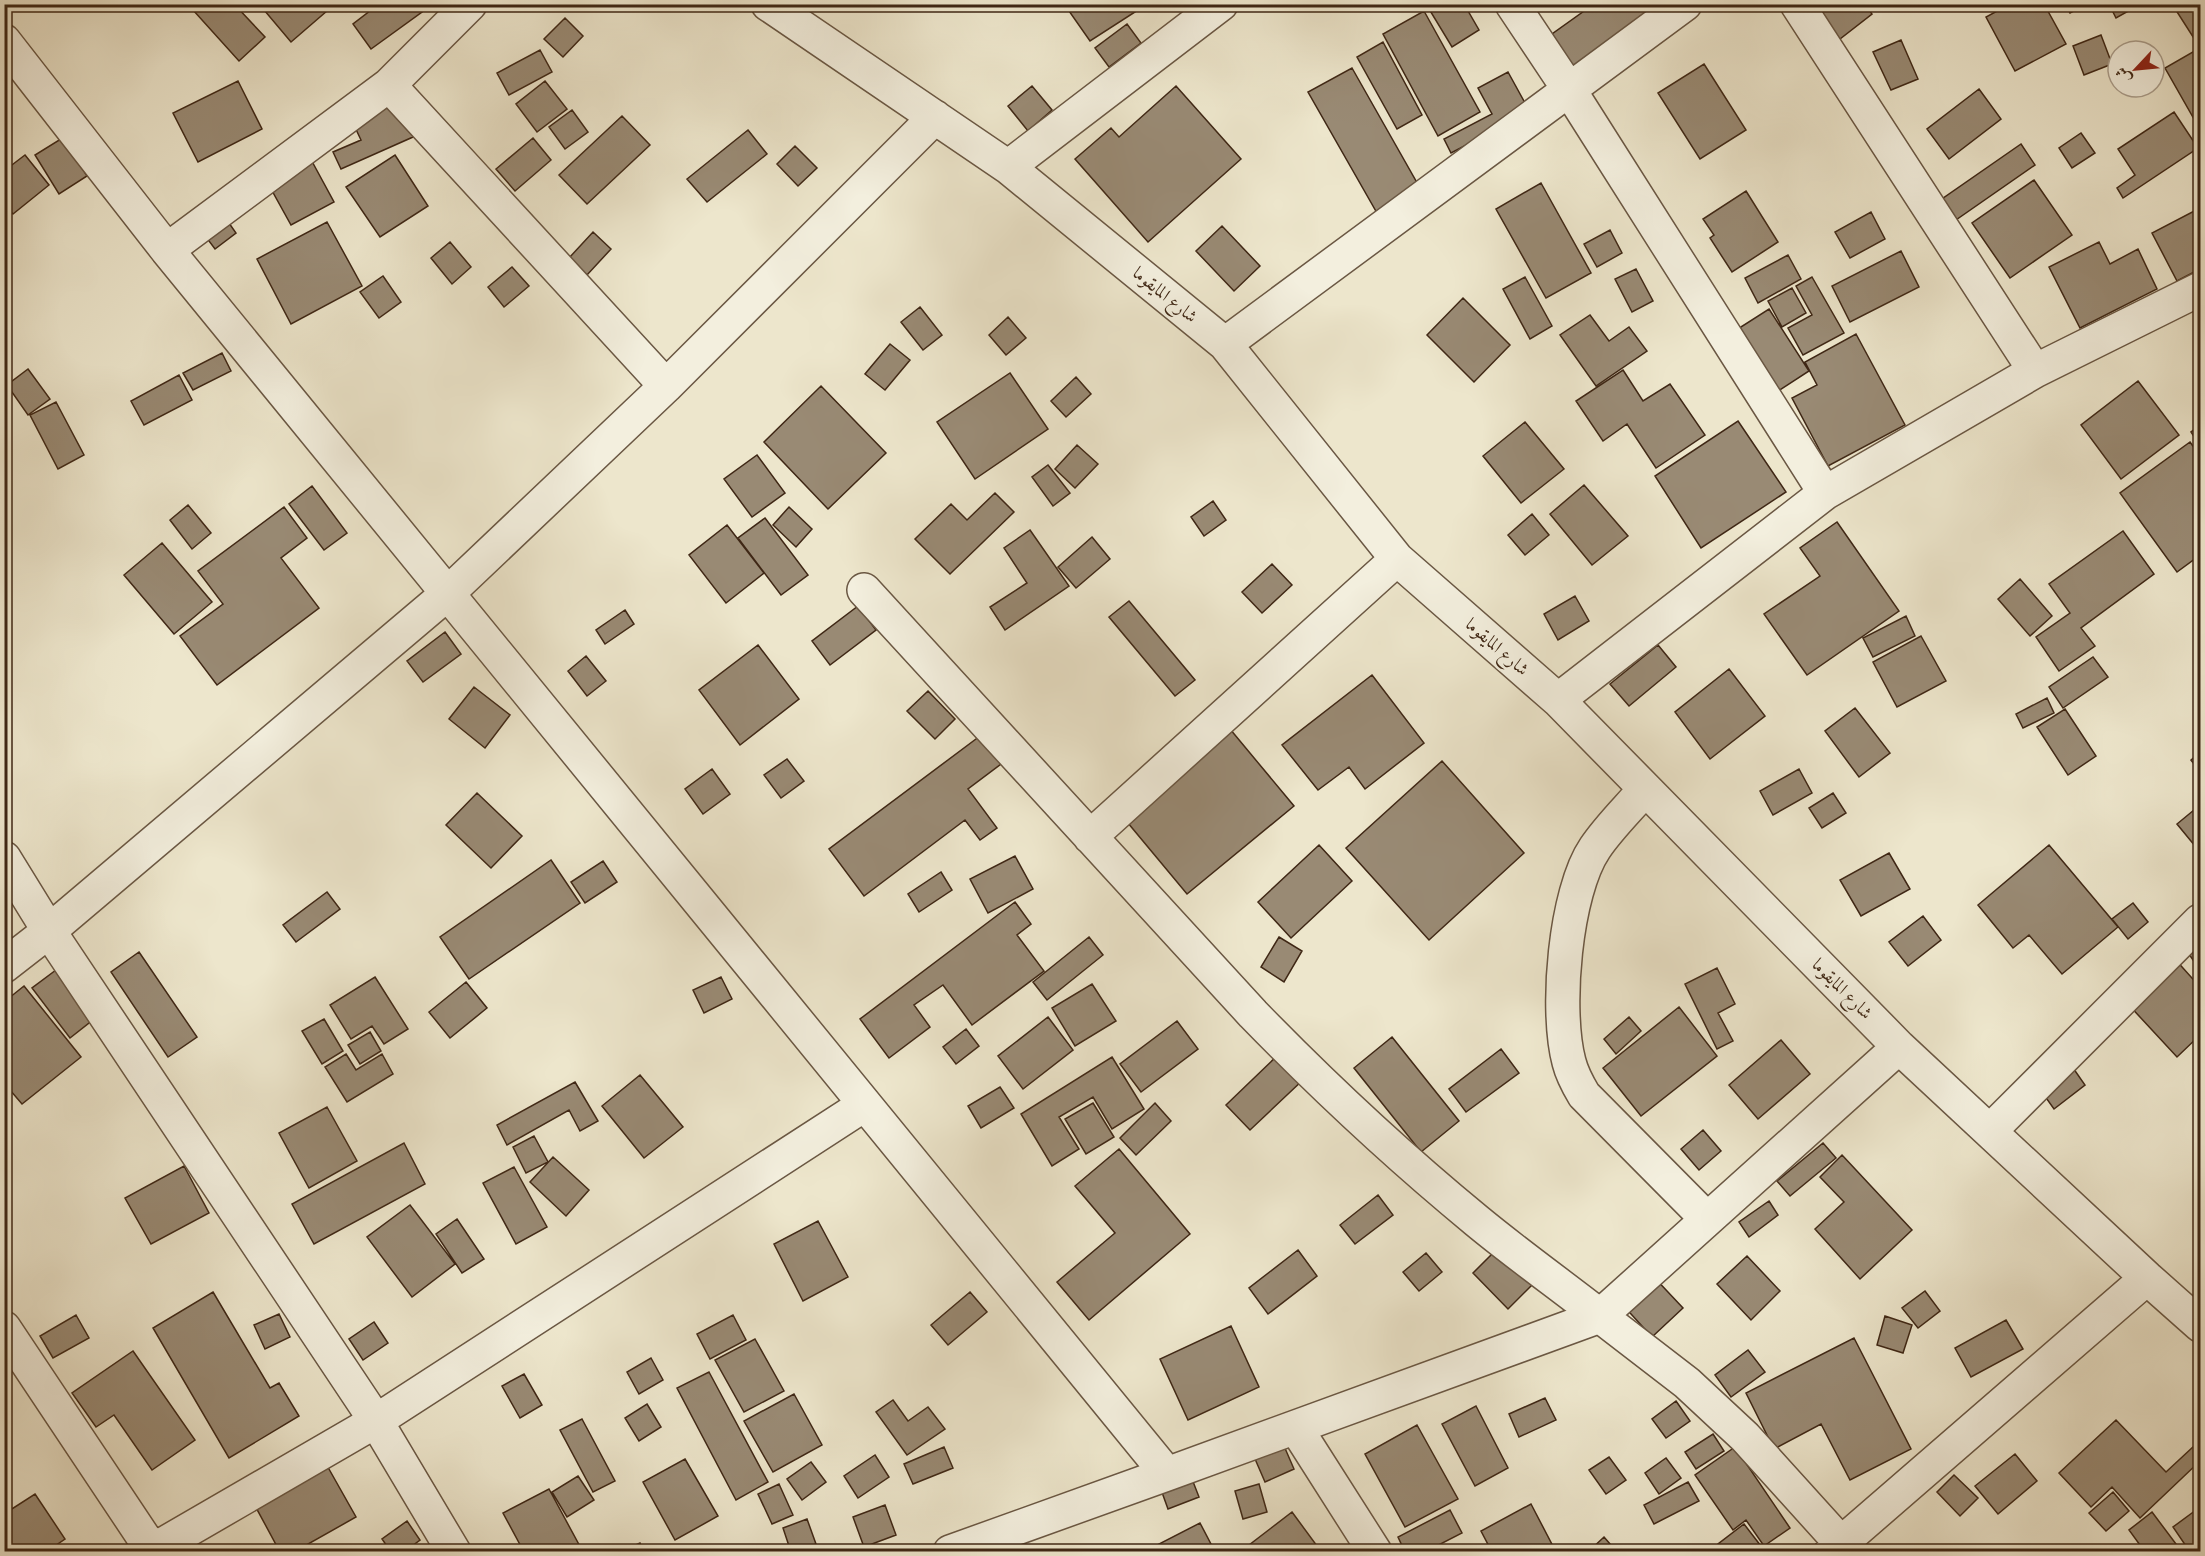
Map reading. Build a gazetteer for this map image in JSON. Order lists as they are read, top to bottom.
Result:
{
  "streets": {
    "street": ["شارع المايقوما"]
  },
  "north": "bottom left"
}
